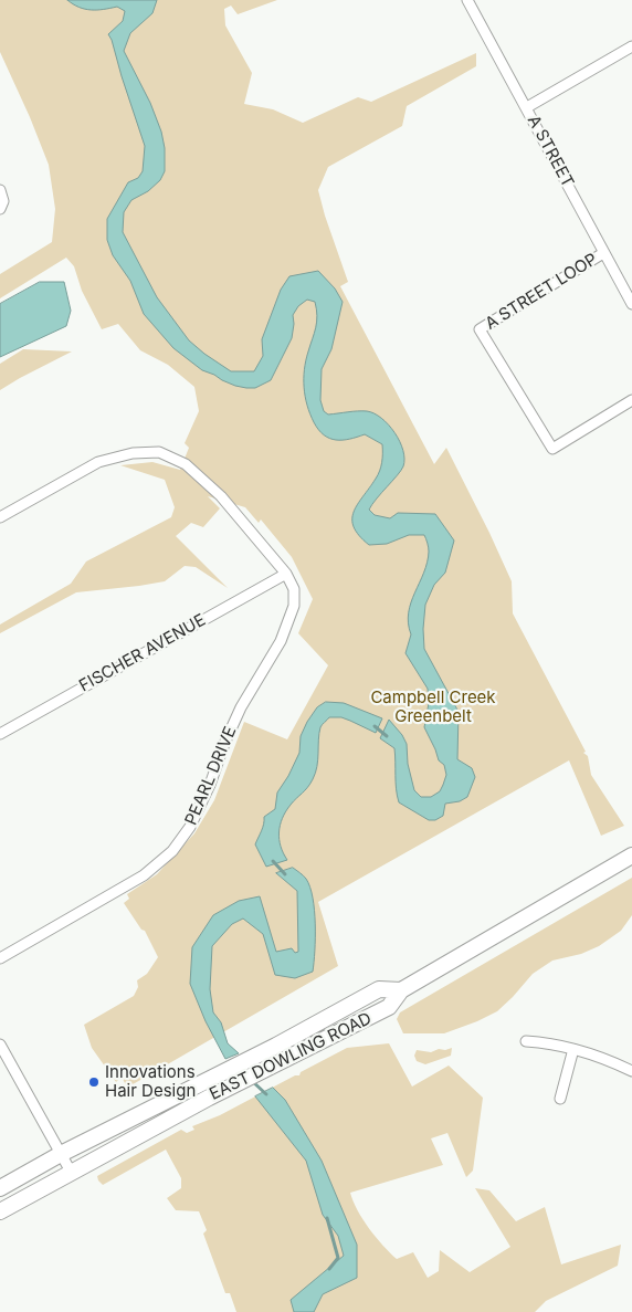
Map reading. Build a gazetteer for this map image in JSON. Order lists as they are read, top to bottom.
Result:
{
  "streets": {
    "main road": ["EAST DOWLING ROAD"],
    "street": [
      "A STREET",
      "A STREET LOOP",
      "FISCHER AVENUE",
      "PEARL DRIVE"
    ]
  },
  "crossings": [
    ["A STREET", "A STREET LOOP"],
    ["FISCHER AVENUE", "PEARL DRIVE"]
  ],
  "parks": ["Campbell Creek Greenbelt"],
  "places": ["Innovations Hair Design"]
}
